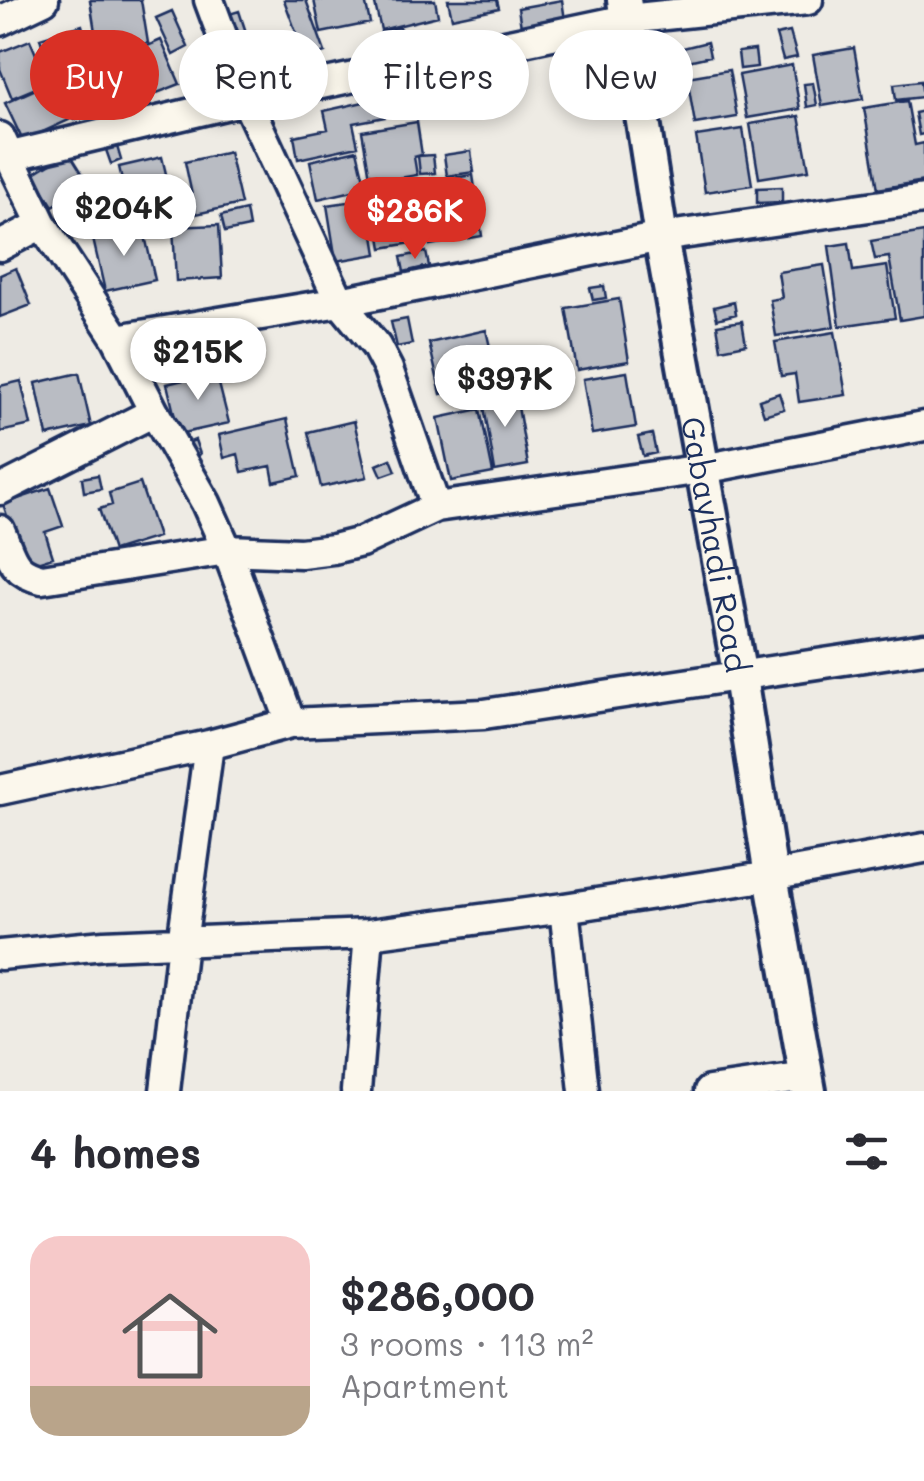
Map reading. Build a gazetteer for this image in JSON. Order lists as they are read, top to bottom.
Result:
{
  "streets": {
    "street": ["Gabayhadi Road"]
  },
  "page": {
    "chip": [
      "Buy",
      "Rent",
      "Filters",
      "New"
    ],
    "price": [
      "$204K",
      "$286K",
      "$215K",
      "$397K"
    ],
    "heading": "4 homes",
    "list": [
      {
        "name": "$286,000",
        "note": "3 rooms · 113 m² · Apartment"
      }
    ]
  }
}
